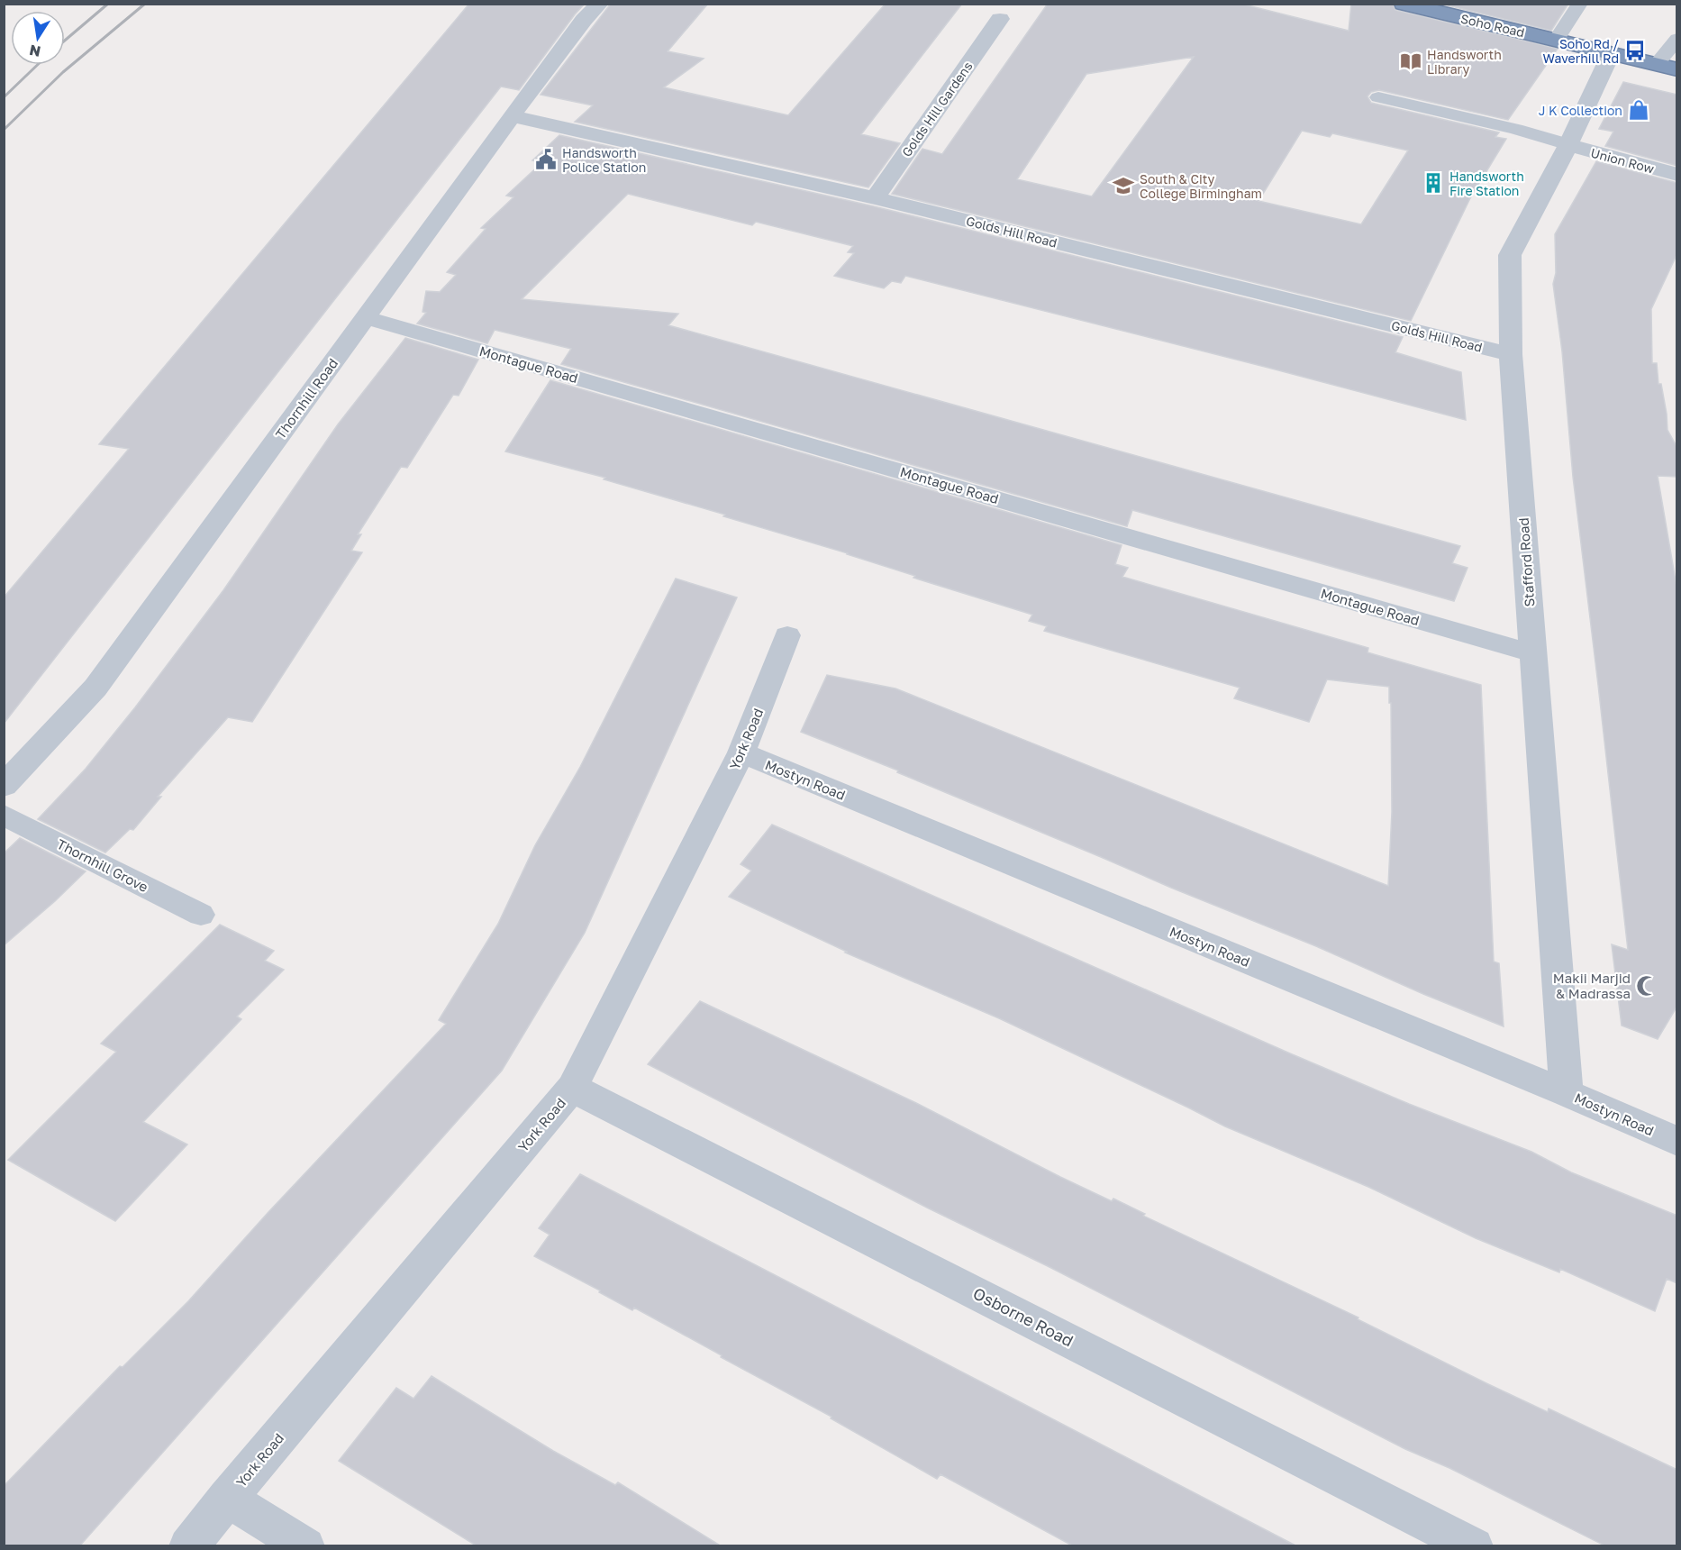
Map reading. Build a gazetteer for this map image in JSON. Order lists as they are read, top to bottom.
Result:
{
  "streets": {
    "highway": ["Soho Road"],
    "street": [
      "Golds Hill Gardens",
      "Union Row",
      "Golds Hill Road",
      "Montague Road",
      "Thornhill Road",
      "Stafford Road",
      "York Road",
      "Mostyn Road",
      "Osborne Road"
    ],
    "lane": ["Thornhill Grove"]
  },
  "crossings": [
    ["Soho Road", "Stafford Road"],
    ["Golds Hill Gardens", "Golds Hill Road"],
    ["Union Row", "Stafford Road"],
    ["Golds Hill Road", "Thornhill Road"],
    ["Golds Hill Road", "Stafford Road"],
    ["Montague Road", "Thornhill Road"],
    ["Montague Road", "Stafford Road"],
    ["Stafford Road", "Mostyn Road"],
    ["York Road", "Mostyn Road"],
    ["York Road", "Osborne Road"]
  ],
  "places": {
    "bus stop": ["Soho Rd / Waverhill Rd"],
    "library": ["Handsworth Library"],
    "shop": ["J K Collection"],
    "public building": ["Handsworth Police Station"],
    "building": ["Handsworth Fire Station"],
    "school or university": ["South & City College Birmingham"],
    "mosque": ["Makii Marjid & Madrassa"]
  },
  "north": "bottom"
}
